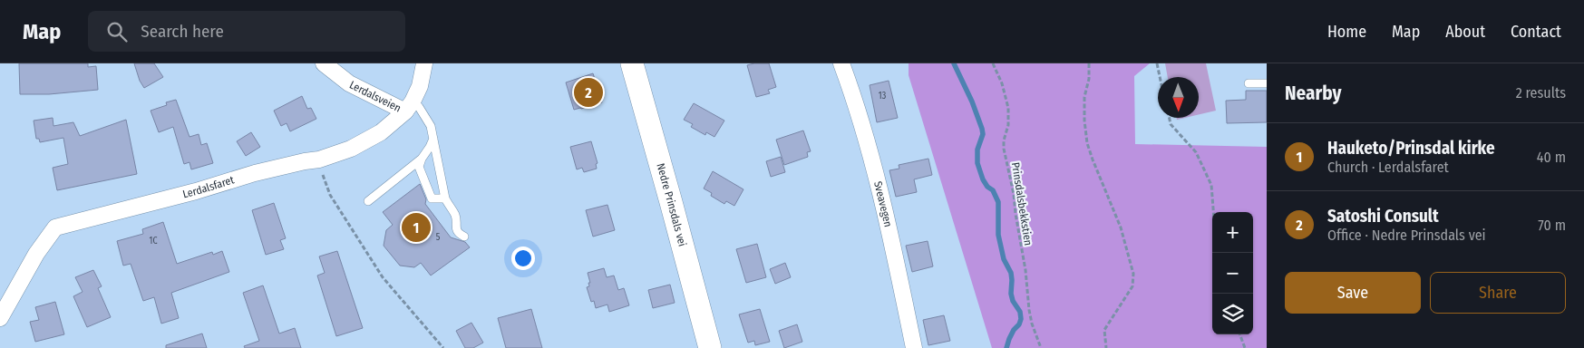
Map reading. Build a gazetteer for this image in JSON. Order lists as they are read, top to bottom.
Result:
{
  "streets": {
    "main road": ["Nedre Prinsdals vei"],
    "street": ["Lerdalsveien", "Lerdalsfaret", "Sveavegen"],
    "path": ["Prinsdalsbekkstien"]
  },
  "crossings": [
    ["Lerdalsveien", "Lerdalsfaret"]
  ],
  "house_numbers": ["13", "5", "1C"],
  "north": "bottom",
  "page": {
    "header": "Map",
    "search": "Search here",
    "nav": [
      "Home",
      "Map",
      "About",
      "Contact"
    ],
    "heading": ["Nearby", "2 results"],
    "pins": ["2", "1"],
    "list": [
      {
        "mark": "1",
        "name": "Hauketo/Prinsdal kirke",
        "note": "Church · Lerdalsfaret",
        "value": "40 m"
      },
      {
        "mark": "2",
        "name": "Satoshi Consult",
        "note": "Office · Nedre Prinsdals vei",
        "value": "70 m"
      }
    ],
    "map_buttons": ["+", "−"],
    "buttons": ["Save", "Share"]
  }
}
